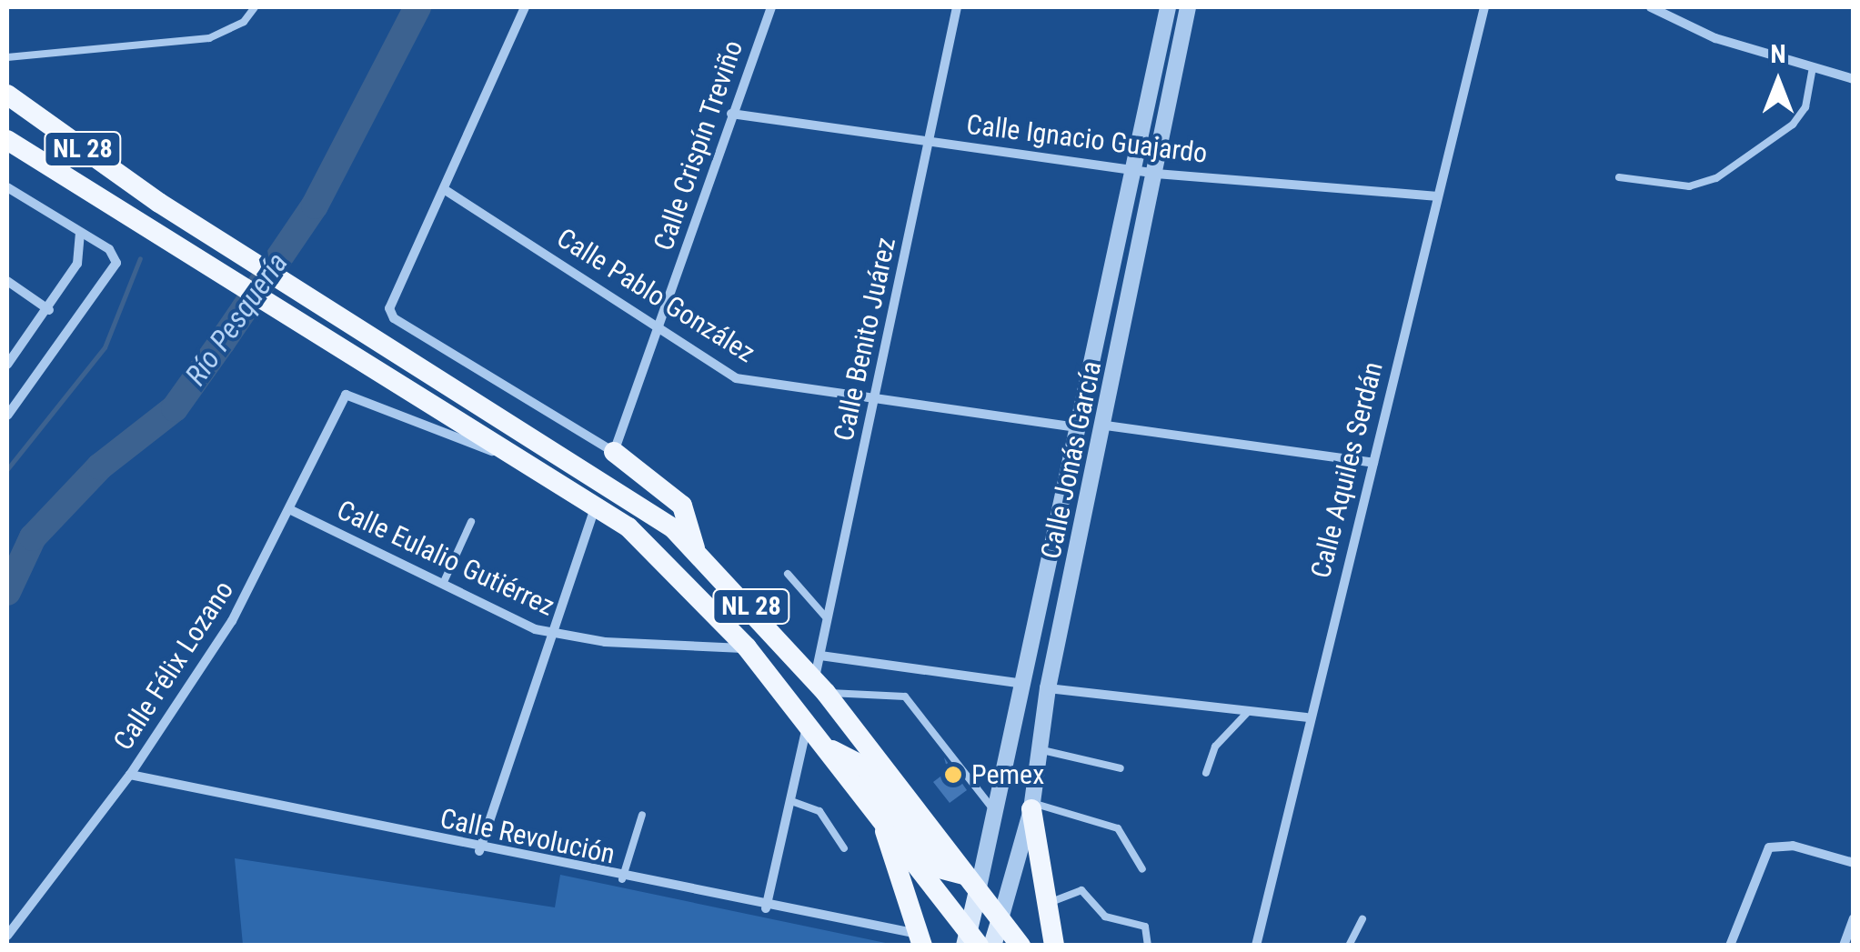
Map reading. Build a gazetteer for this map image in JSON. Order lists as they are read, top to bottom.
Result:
{
  "streets": {
    "main road": ["NL 28"],
    "street": [
      "Calle Ignacio Guajardo",
      "Calle Crispín Treviño",
      "Calle Pablo González",
      "Calle Benito Juárez",
      "Calle Jonás García",
      "Calle Aquiles Serdán",
      "Calle Eulalio Gutiérrez",
      "Calle Félix Lozano",
      "Calle Revolución"
    ]
  },
  "crossings": [
    ["Calle Ignacio Guajardo", "Calle Crispín Treviño"],
    ["Calle Ignacio Guajardo", "Calle Benito Juárez"],
    ["Calle Ignacio Guajardo", "Calle Jonás García"],
    ["Calle Ignacio Guajardo", "Calle Aquiles Serdán"],
    ["Calle Crispín Treviño", "Calle Pablo González"],
    ["NL 28", "Calle Benito Juárez"],
    ["NL 28", "Calle Jonás García"],
    ["NL 28", "Calle Eulalio Gutiérrez"],
    ["NL 28", "Calle Félix Lozano"],
    ["Calle Pablo González", "Calle Benito Juárez"],
    ["Calle Pablo González", "Calle Jonás García"],
    ["Calle Eulalio Gutiérrez", "Calle Félix Lozano"],
    ["Calle Félix Lozano", "Calle Revolución"]
  ],
  "water": ["Río Pesquería"],
  "places": ["Pemex"],
  "north": "top"
}
